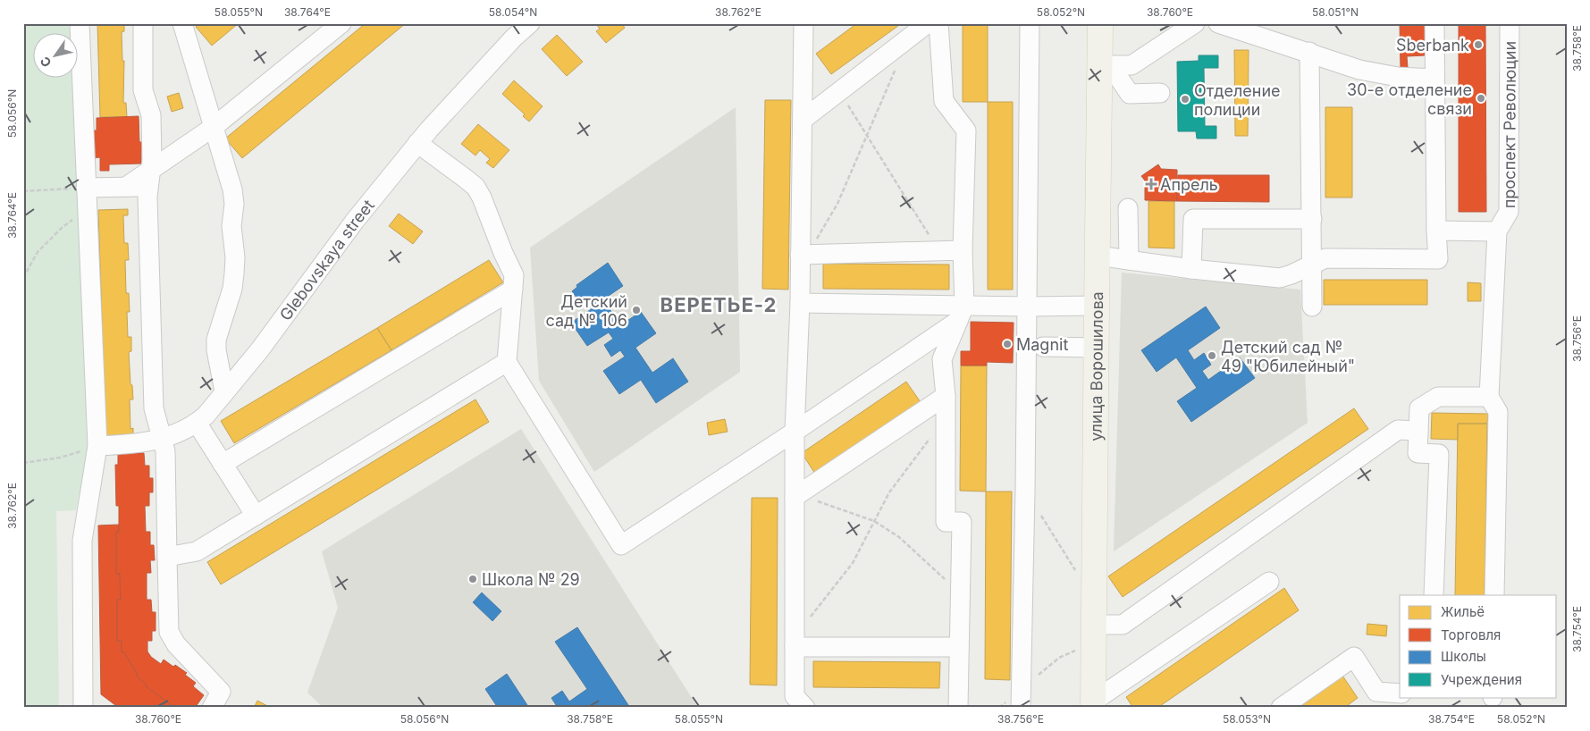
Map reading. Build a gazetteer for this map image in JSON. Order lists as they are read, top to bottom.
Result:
{
  "streets": {
    "main road": ["улица Ворошилова"],
    "street": ["проспект Революции", "Glebovskaya street"]
  },
  "districts": ["ВЕРЕТЬЕ-2"],
  "places": {
    "other": [
      "Sberbank",
      "30-е отделение связи",
      "Отделение полиции",
      "Детский сад № 106",
      "Magnit",
      "Детский сад № 49 \"Юбилейный\"",
      "Школа № 29"
    ],
    "health": ["Апрель"]
  },
  "legend": [
    "Жильё",
    "Торговля",
    "Школы",
    "Учреждения"
  ],
  "north": "bottom left",
  "coordinates": [
    "58.055°N",
    "38.764°E",
    "58.054°N",
    "38.762°E",
    "58.052°N",
    "38.760°E",
    "58.051°N",
    "38.758°E",
    "58.056°N",
    "38.756°E",
    "38.754°E",
    "58.053°N"
  ]
}
